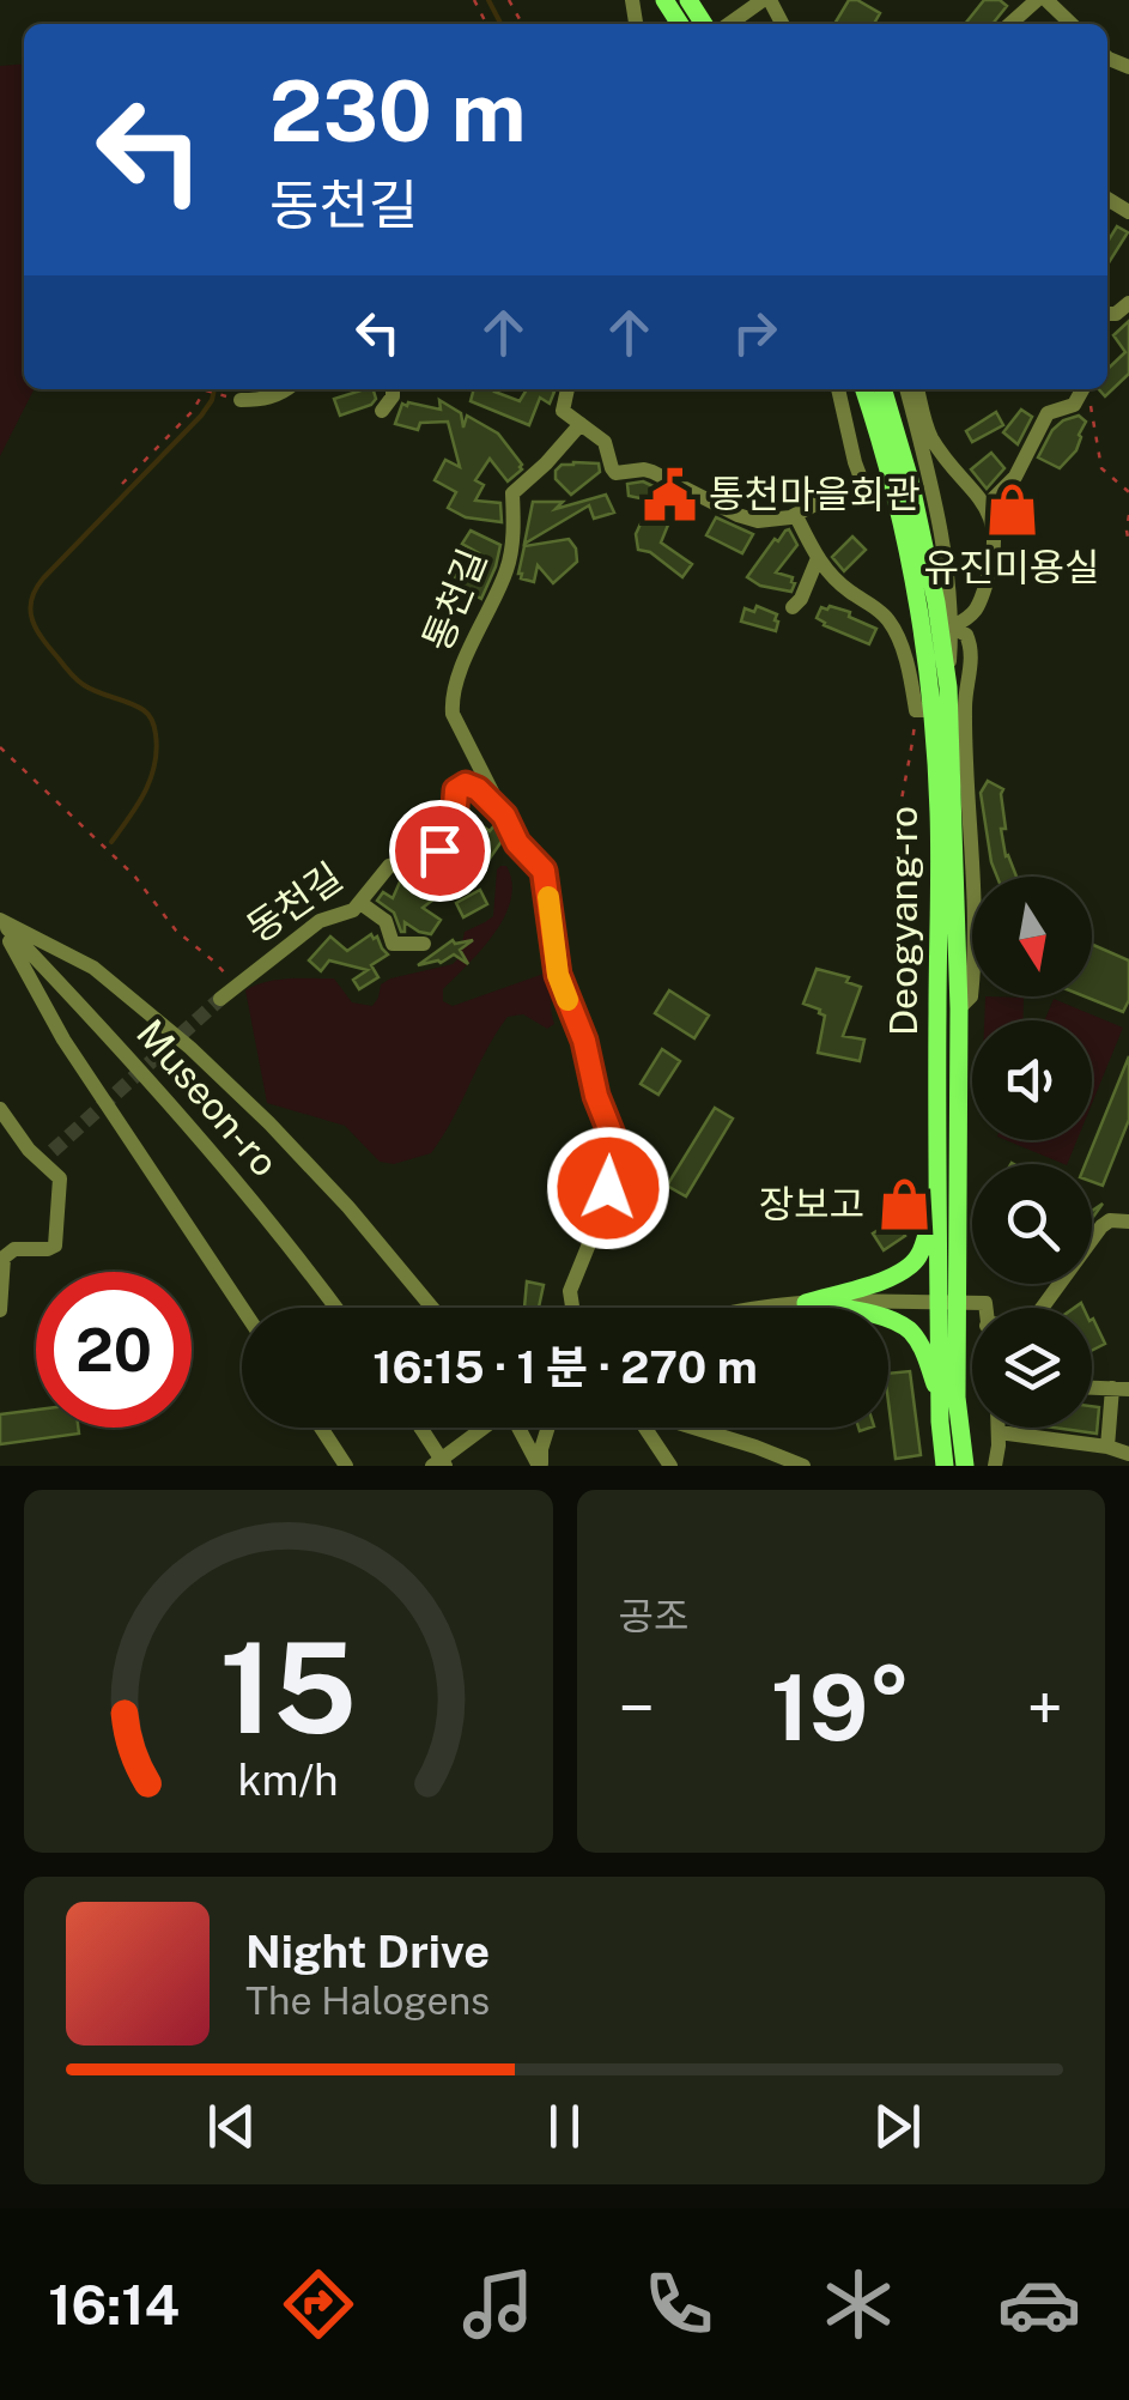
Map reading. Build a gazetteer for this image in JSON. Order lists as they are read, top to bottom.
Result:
{
  "streets": {
    "main road": ["Deogyang-ro"],
    "street": ["통천길", "동천길", "Museon-ro"]
  },
  "crossings": [
    ["통천길", "동천길"]
  ],
  "places": {
    "public building": ["통천마을회관"],
    "shop": ["유진미용실", "장보고"]
  },
  "north": "bottom",
  "page": {
    "turn": ["230 m", "동천길"],
    "limit": "20",
    "trip": "16:15 · 1 분 · 270 m",
    "tile": "공조",
    "heat": ["−", "19°", "+"],
    "song": ["Night Drive", "The Halogens"],
    "tabs": "16:14",
    "gauge": ["15", "km/h"]
  }
}
